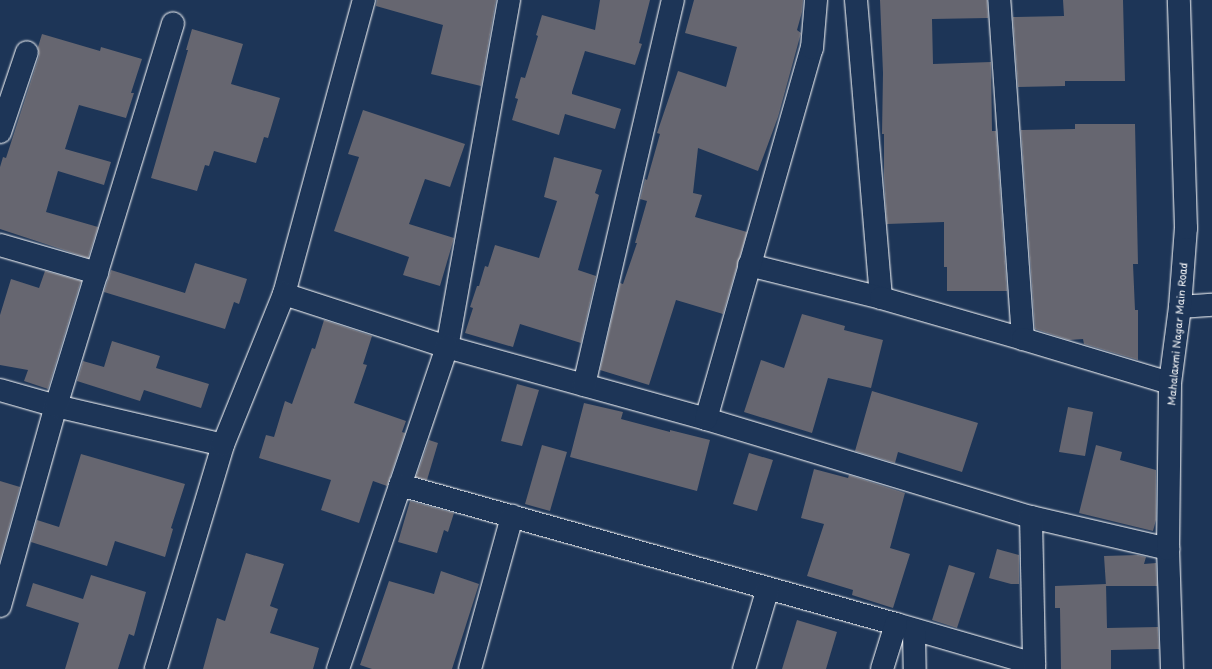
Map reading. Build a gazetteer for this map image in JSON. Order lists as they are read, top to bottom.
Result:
{
  "streets": {
    "street": ["Mahalaxmi Nagar Main Road"]
  }
}
